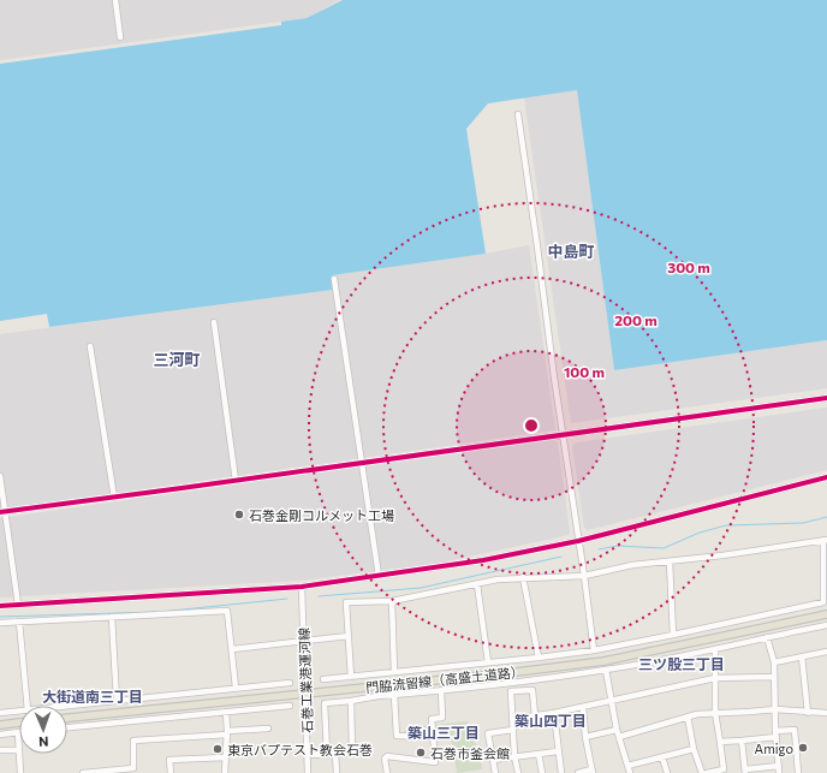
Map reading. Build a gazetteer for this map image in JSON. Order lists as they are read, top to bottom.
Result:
{
  "streets": {
    "main road": ["門脇流留線（高盛土道路）"],
    "street": ["石巻工業港運河線"]
  },
  "crossings": [
    ["門脇流留線（高盛土道路）", "石巻工業港運河線"]
  ],
  "districts": [
    "中島町",
    "三河町",
    "三ツ股三丁目",
    "大街道南三丁目",
    "築山四丁目",
    "築山三丁目"
  ],
  "places": [
    "石巻金剛コルメット工場",
    "Amigo",
    "東京バプテスト教会石巻",
    "石巻市釜会館"
  ],
  "north": "bottom",
  "rings": ["300 m", "200 m", "100 m"]
}
